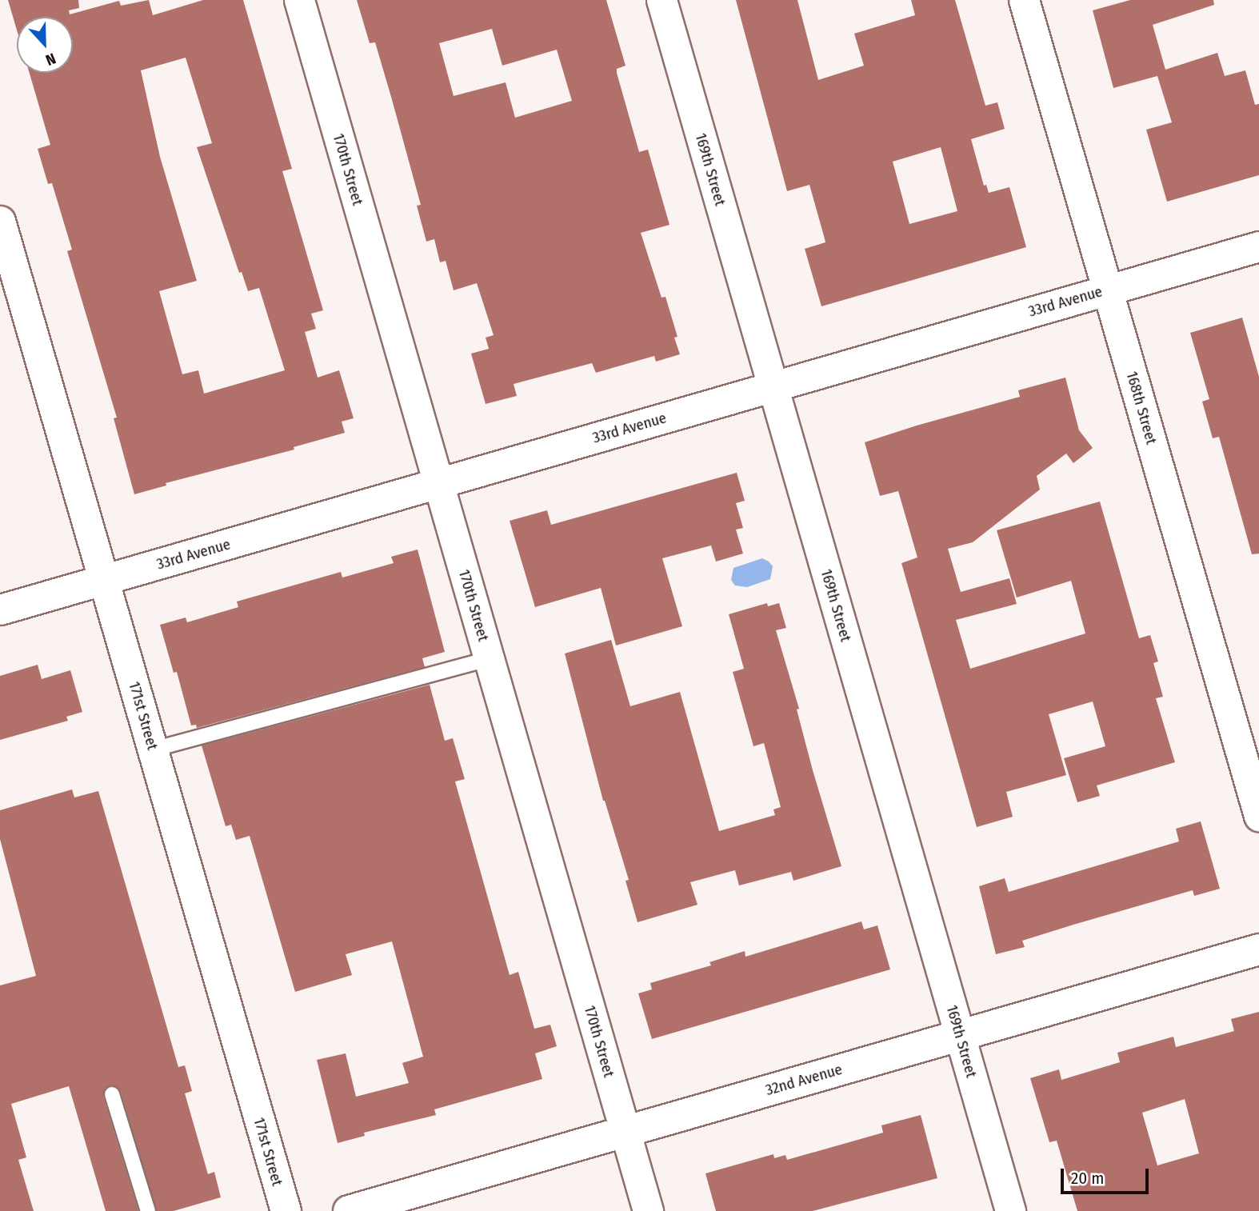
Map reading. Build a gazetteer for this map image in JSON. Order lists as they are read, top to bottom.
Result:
{
  "streets": {
    "street": [
      "170th Street",
      "169th Street",
      "33rd Avenue",
      "168th Street",
      "171st Street",
      "32nd Avenue"
    ]
  },
  "crossings": [
    ["170th Street", "33rd Avenue"],
    ["170th Street", "32nd Avenue"],
    ["169th Street", "33rd Avenue"],
    ["169th Street", "32nd Avenue"],
    ["33rd Avenue", "168th Street"],
    ["33rd Avenue", "171st Street"]
  ],
  "scale_bar": "20 m",
  "north": "bottom"
}
